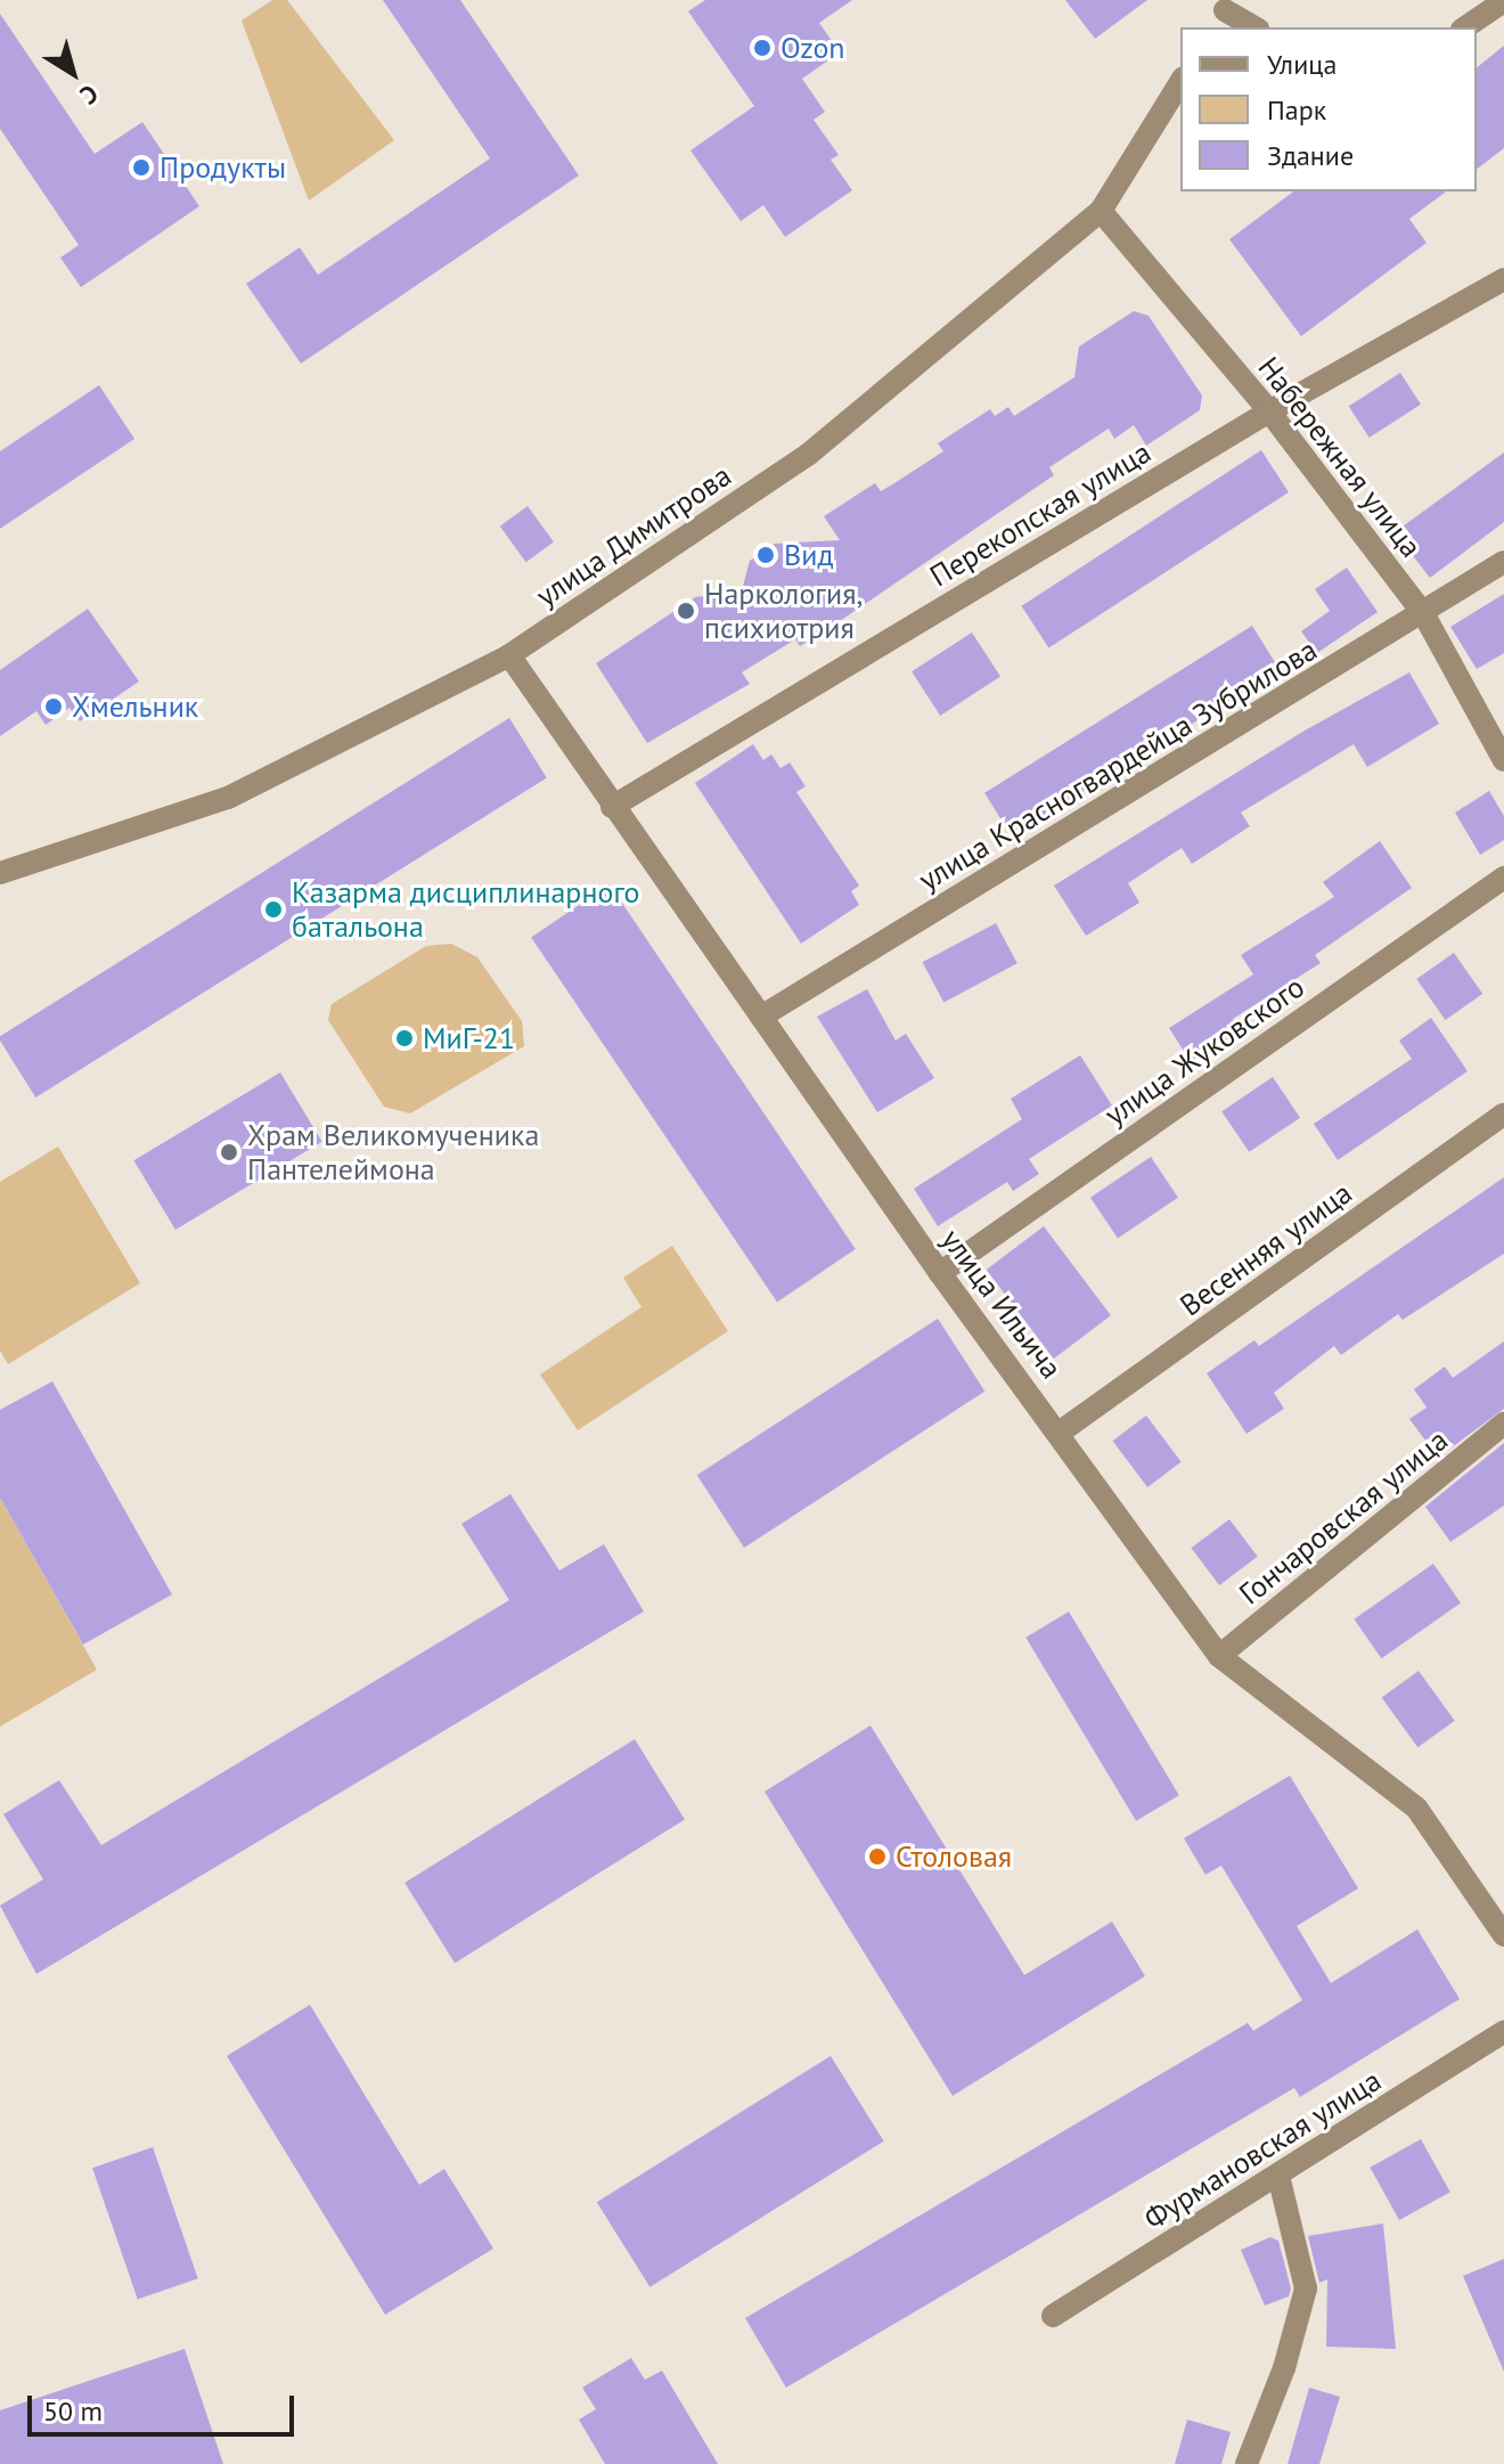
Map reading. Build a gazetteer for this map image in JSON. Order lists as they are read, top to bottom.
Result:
{
  "streets": {
    "street": [
      "Набережная улица",
      "Перекопская улица",
      "улица Димитрова",
      "улица Красногвардейца Зубрилова",
      "улица Жуковского",
      "Весенняя улица",
      "улица Ильича",
      "Гончаровская улица",
      "Фурмановская улица"
    ]
  },
  "crossings": [
    ["Набережная улица", "Перекопская улица"],
    ["Набережная улица", "улица Димитрова"],
    ["Набережная улица", "улица Красногвардейца Зубрилова"],
    ["Перекопская улица", "улица Ильича"],
    ["улица Димитрова", "улица Ильича"],
    ["улица Красногвардейца Зубрилова", "улица Ильича"],
    ["улица Жуковского", "улица Ильича"],
    ["Весенняя улица", "улица Ильича"],
    ["улица Ильича", "Гончаровская улица"]
  ],
  "places": [
    "Ozon",
    "Продукты",
    "Вид",
    "Наркология, психиотрия",
    "Хмельник",
    "Казарма дисциплинарного батальона",
    "МиГ-21",
    "Храм Великомученика Пантелеймона",
    "Столовая"
  ],
  "legend": ["Улица", "Парк", "Здание"],
  "scale_bar": "50 m",
  "north": "bottom right"
}
